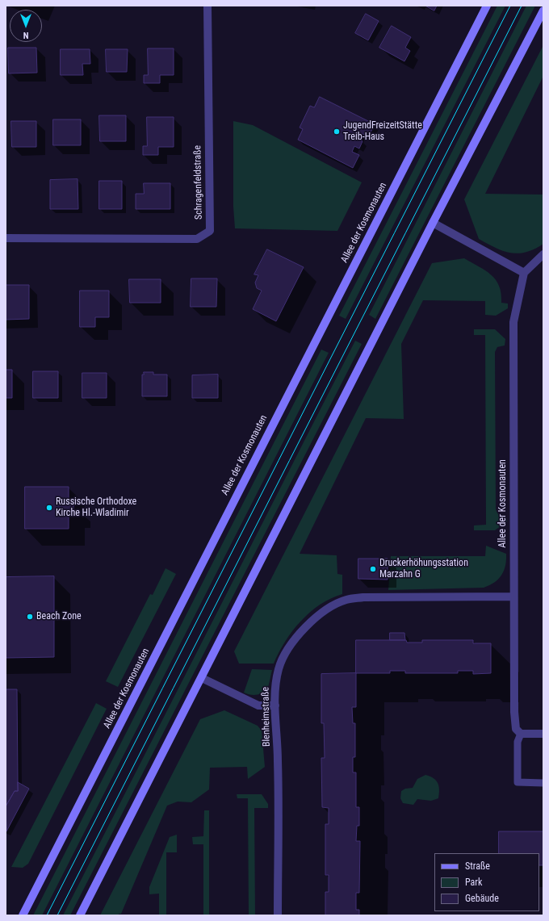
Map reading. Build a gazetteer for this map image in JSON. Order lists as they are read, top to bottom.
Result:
{
  "streets": {
    "main road": ["Allee der Kosmonauten"],
    "street": ["Schragenfeldstraße", "Blenheimstraße"]
  },
  "crossings": [
    ["Allee der Kosmonauten", "Blenheimstraße"]
  ],
  "places": [
    "JugendFreizeitStätte Treib-Haus",
    "Russische Orthodoxe Kirche Hl.-Wladimir",
    "Druckerhöhungsstation Marzahn G",
    "Beach Zone"
  ],
  "legend": ["Straße", "Park", "Gebäude"],
  "north": "bottom"
}
